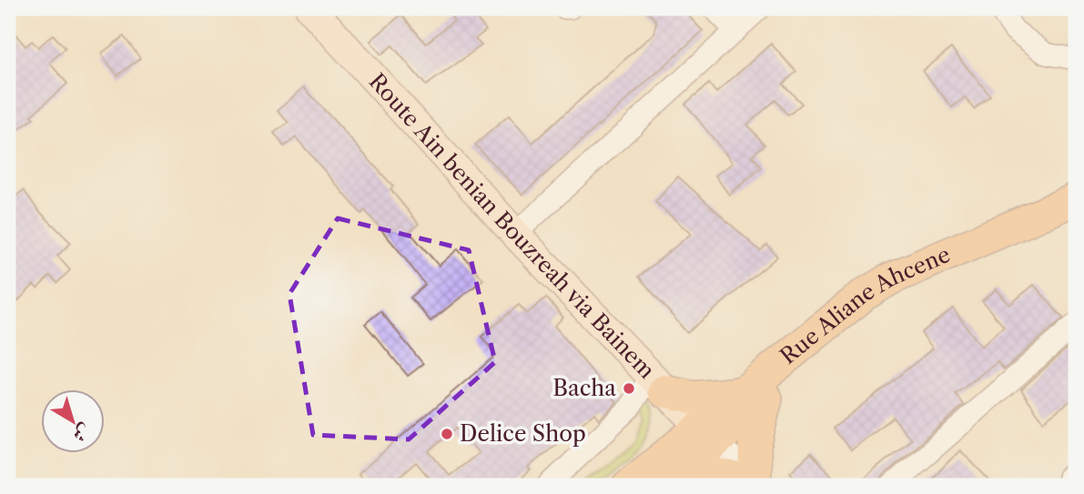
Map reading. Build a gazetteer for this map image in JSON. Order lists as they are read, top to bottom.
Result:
{
  "streets": {
    "main road": ["Route Ain benian Bouzreah via Bainem", "Rue Aliane Ahcene"]
  },
  "crossings": [
    ["Route Ain benian Bouzreah via Bainem", "Rue Aliane Ahcene"]
  ],
  "places": ["Bacha", "Delice Shop"],
  "north": "bottom right"
}
